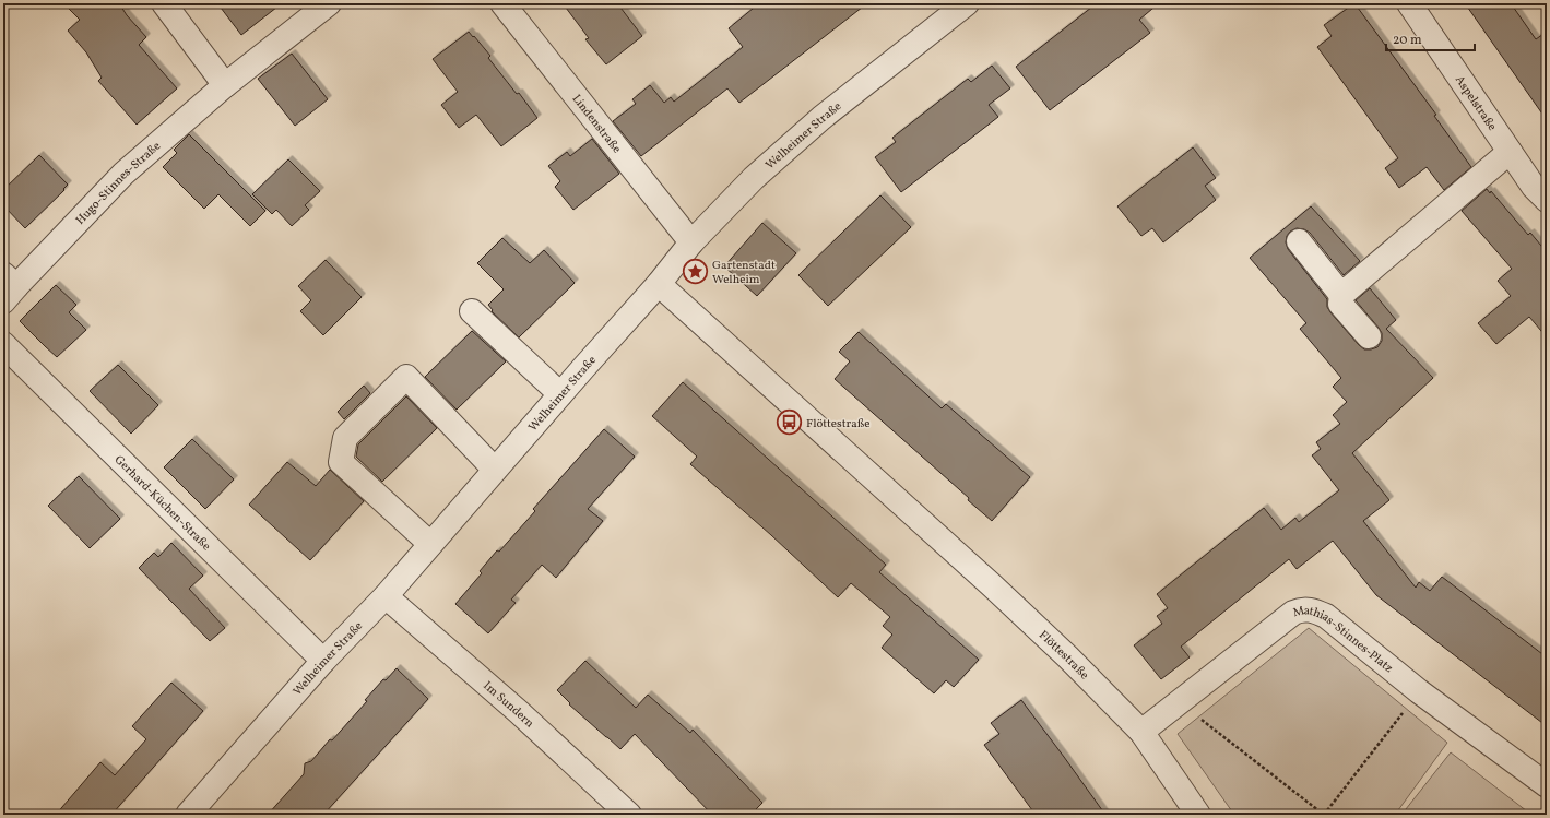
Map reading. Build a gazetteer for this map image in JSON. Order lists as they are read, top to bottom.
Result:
{
  "streets": {
    "street": [
      "Aspelstraße",
      "Lindenstraße",
      "Welheimer Straße",
      "Hugo-Stinnes-Straße",
      "Gerhard-Küchen-Straße",
      "Mathias-Stinnes-Platz",
      "Flöttestraße",
      "Im Sundern"
    ]
  },
  "crossings": [
    ["Lindenstraße", "Welheimer Straße"],
    ["Welheimer Straße", "Gerhard-Küchen-Straße"],
    ["Welheimer Straße", "Flöttestraße"],
    ["Welheimer Straße", "Im Sundern"],
    ["Mathias-Stinnes-Platz", "Flöttestraße"]
  ],
  "places": {
    "place": ["Gartenstadt Welheim"],
    "bus stop": ["Flöttestraße"]
  },
  "scale_bar": "20 m"
}
